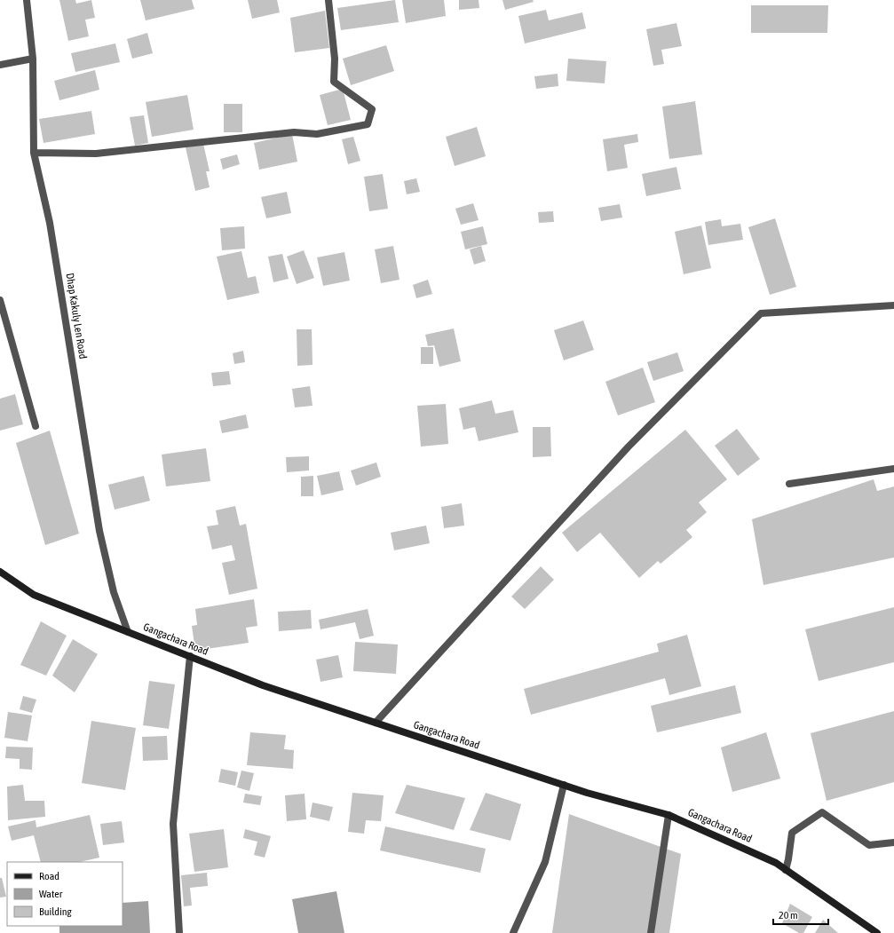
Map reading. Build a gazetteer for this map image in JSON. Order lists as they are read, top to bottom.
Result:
{
  "streets": {
    "main road": ["Gangachara Road"],
    "street": ["Dhap Kakuly Len Road"]
  },
  "crossings": [
    ["Dhap Kakuly Len Road", "Gangachara Road"]
  ],
  "legend": ["Road", "Water", "Building"],
  "scale_bar": "20 m"
}
